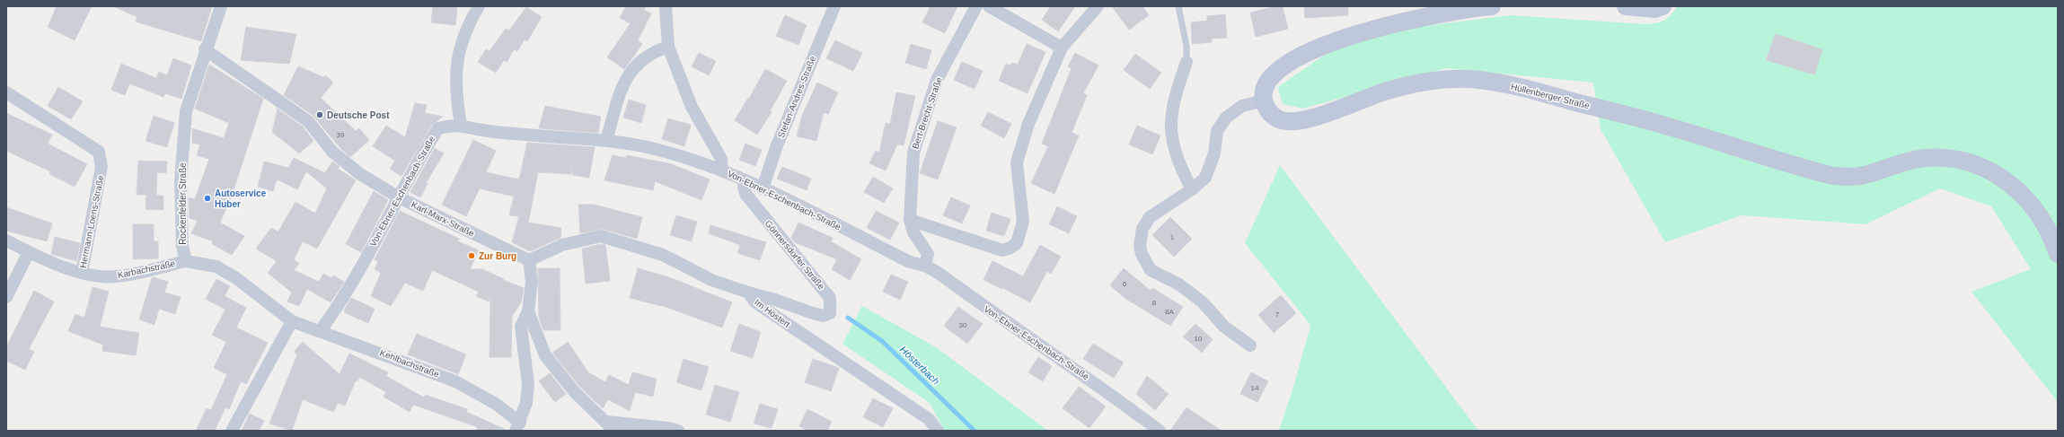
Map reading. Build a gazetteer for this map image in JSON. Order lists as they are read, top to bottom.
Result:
{
  "streets": {
    "street": [
      "Hüllenberger Straße",
      "Stefan-Andres-Straße",
      "Bert-Brecht-Straße",
      "Von-Ebner-Eschenbach-Straße",
      "Rockenfelder Straße",
      "Karl-Marx-Straße",
      "Hermann-Loens-Straße",
      "Gönnersdorfer Straße",
      "Karbachstraße",
      "Im Höstert",
      "Kehlbachstraße"
    ]
  },
  "crossings": [
    ["Stefan-Andres-Straße", "Von-Ebner-Eschenbach-Straße"],
    ["Bert-Brecht-Straße", "Von-Ebner-Eschenbach-Straße"],
    ["Von-Ebner-Eschenbach-Straße", "Karl-Marx-Straße"],
    ["Von-Ebner-Eschenbach-Straße", "Gönnersdorfer Straße"],
    ["Von-Ebner-Eschenbach-Straße", "Kehlbachstraße"],
    ["Rockenfelder Straße", "Karl-Marx-Straße"],
    ["Rockenfelder Straße", "Karbachstraße"],
    ["Karl-Marx-Straße", "Im Höstert"],
    ["Hermann-Loens-Straße", "Karbachstraße"],
    ["Gönnersdorfer Straße", "Im Höstert"]
  ],
  "water": ["Hösterbach"],
  "places": ["Deutsche Post", "Autoservice Huber", "Zur Burg"],
  "house_numbers": [
    "39",
    "1",
    "6",
    "8",
    "8A",
    "7",
    "30",
    "10",
    "14"
  ]
}
